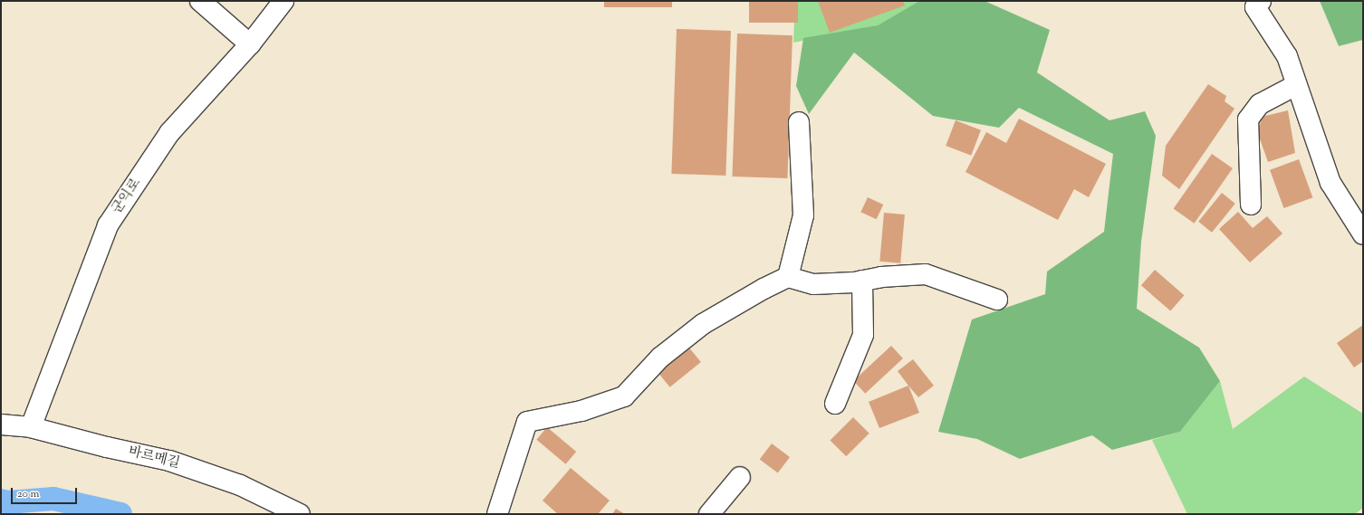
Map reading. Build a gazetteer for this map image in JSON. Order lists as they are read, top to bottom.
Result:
{
  "streets": {
    "street": ["군익로", "바르메길"]
  },
  "crossings": [
    ["군익로", "바르메길"]
  ],
  "scale_bar": "20 m"
}
